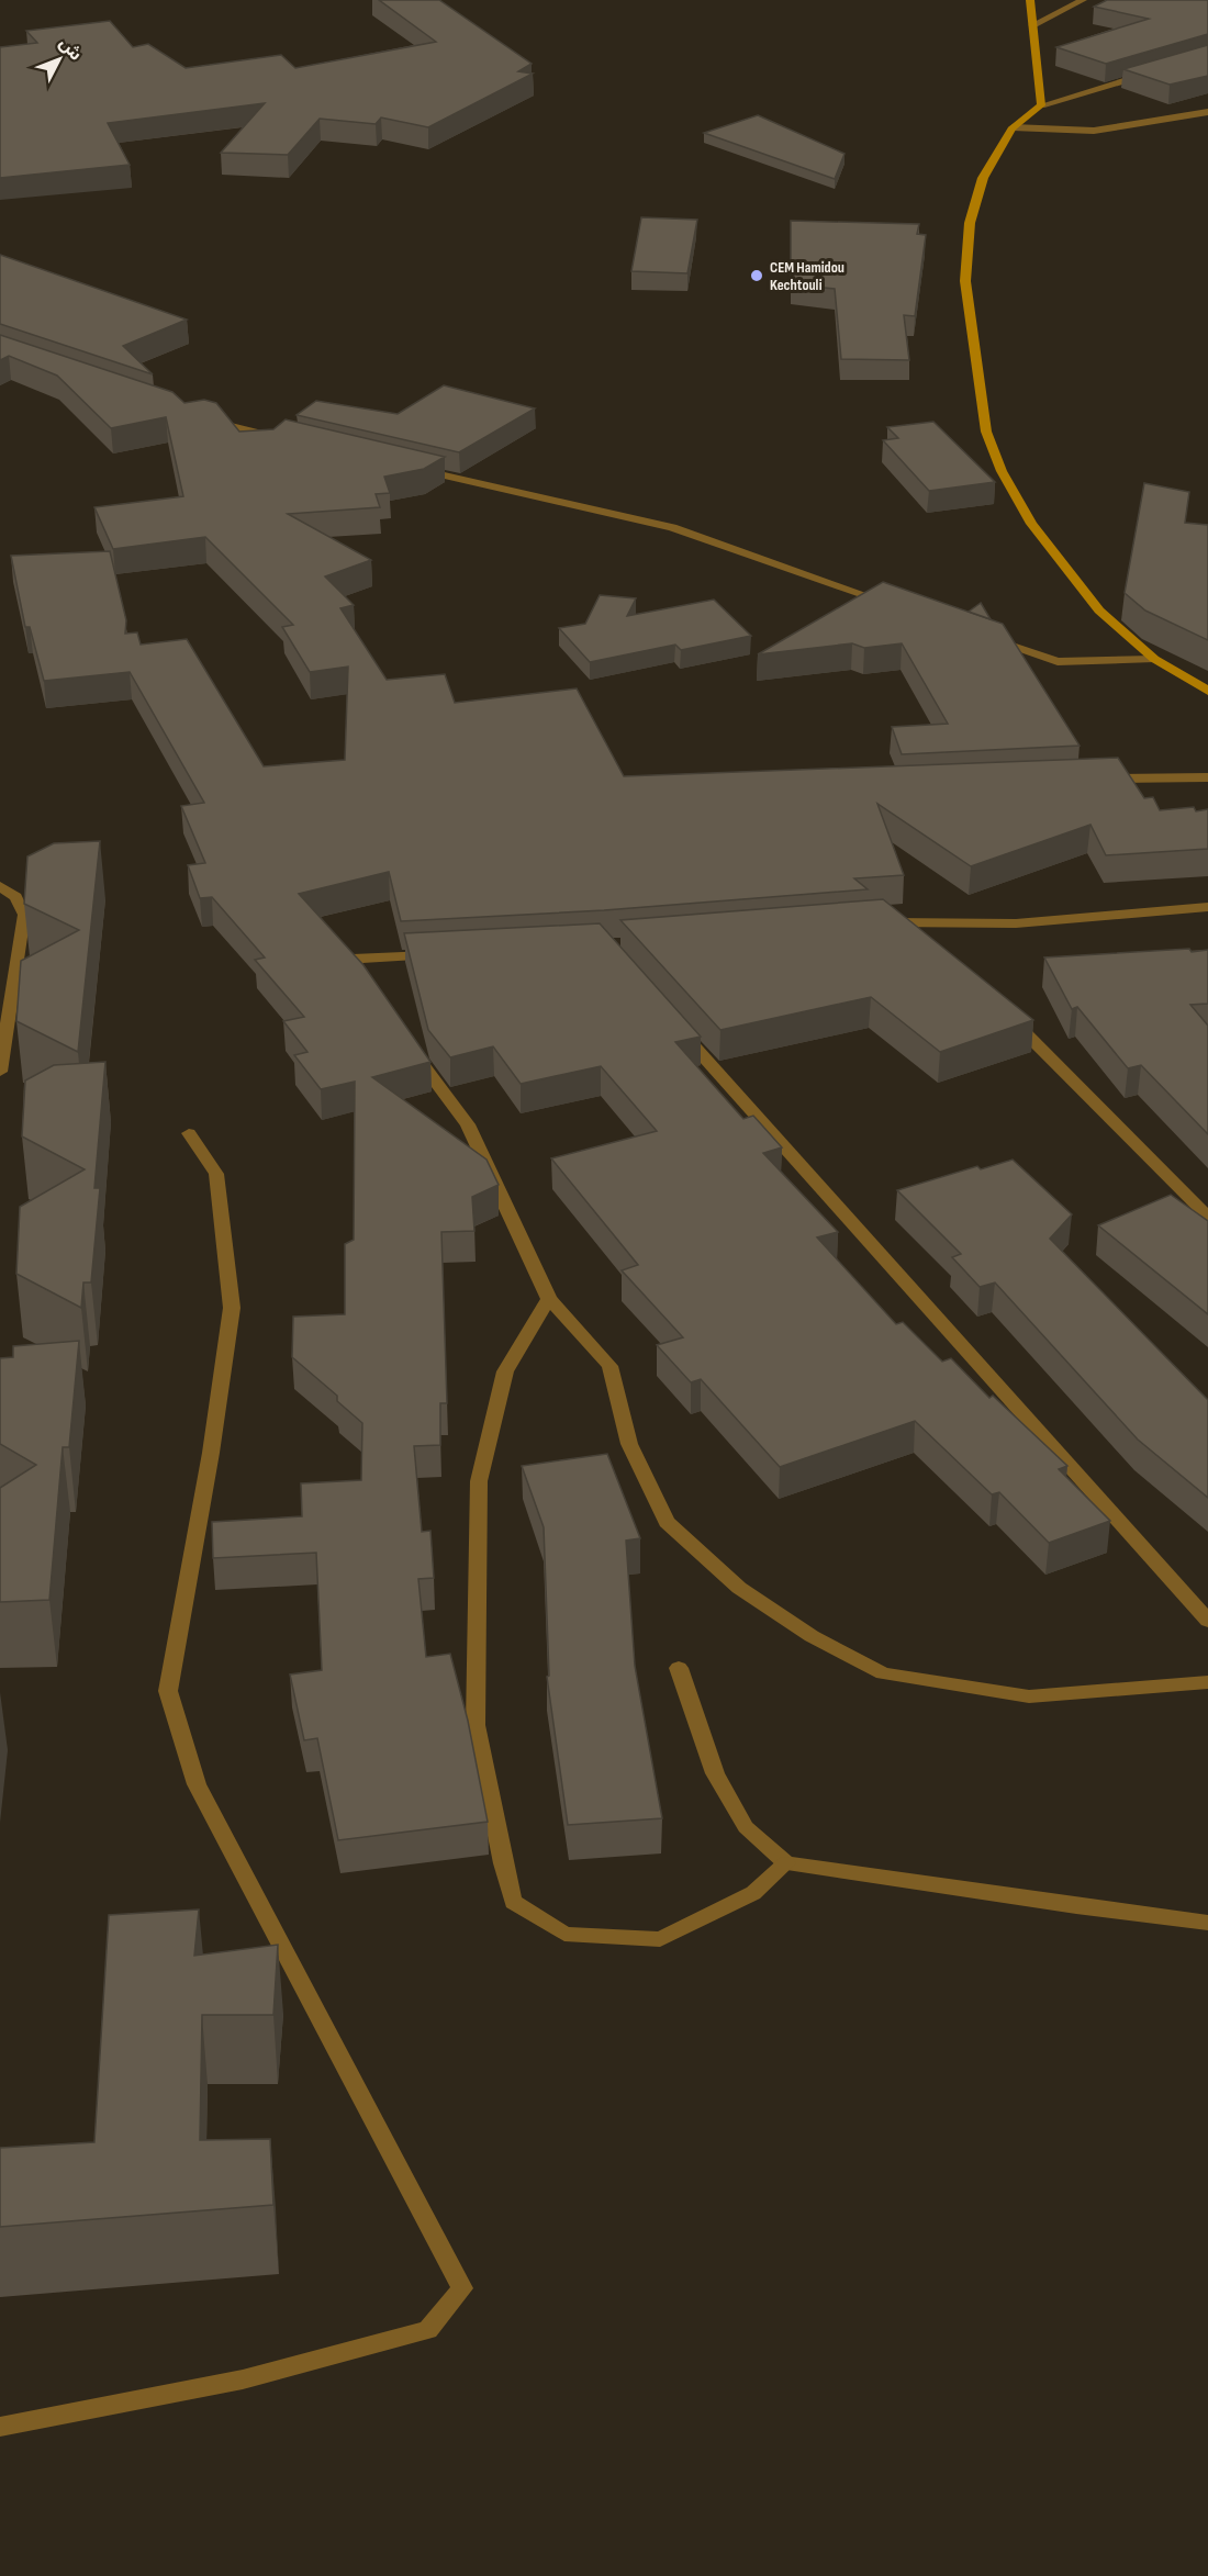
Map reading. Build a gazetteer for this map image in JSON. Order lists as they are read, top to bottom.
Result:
{
  "places": ["CEM Hamidou Kechtouli"],
  "north": "top right"
}
